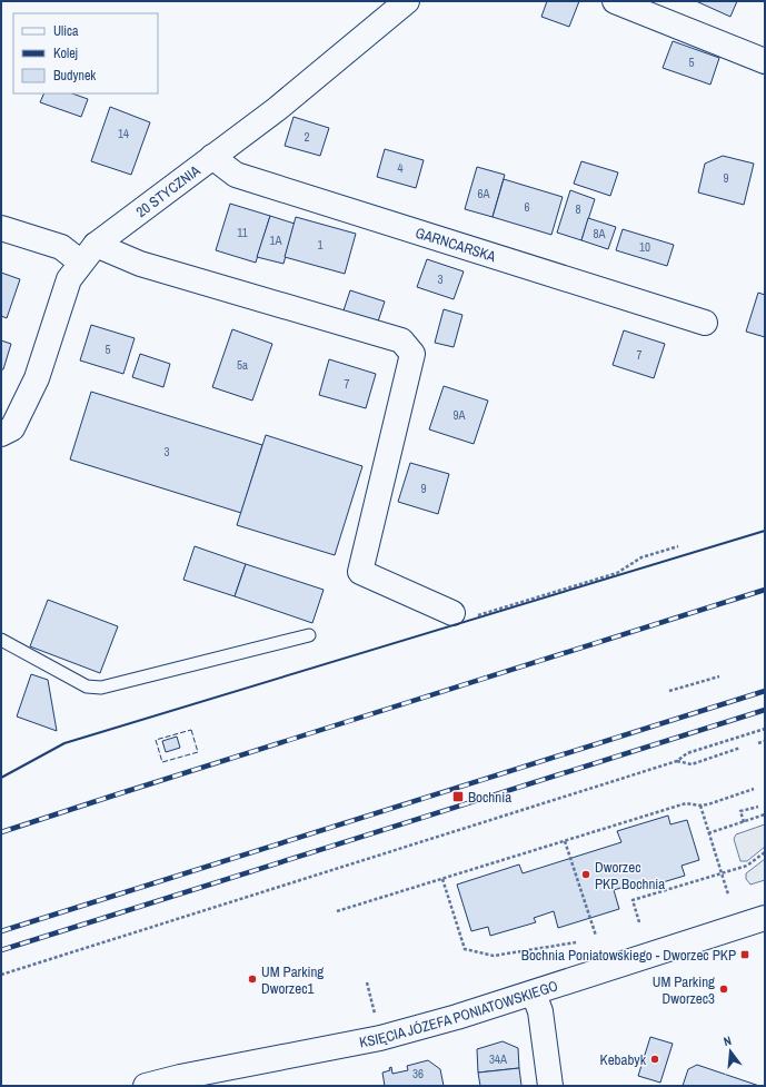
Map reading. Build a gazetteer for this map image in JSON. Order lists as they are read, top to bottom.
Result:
{
  "streets": {
    "street": ["20 STYCZNIA", "GARNCARSKA", "KSIĘCIA JÓZEFA PONIATOWSKIEGO"]
  },
  "crossings": [
    ["20 STYCZNIA", "GARNCARSKA"]
  ],
  "places": {
    "transit": ["Bochnia", "Bochnia Poniatowskiego - Dworzec PKP"],
    "other": [
      "Dworzec PKP Bochnia",
      "UM Parking Dworzec1",
      "UM Parking Dworzec3",
      "Kebabyk"
    ]
  },
  "house_numbers": [
    "5",
    "14",
    "2",
    "4",
    "9",
    "6A",
    "6",
    "8",
    "11",
    "8A",
    "1A",
    "1",
    "10",
    "3",
    "5",
    "7",
    "5a",
    "7",
    "9A",
    "3",
    "9",
    "34A",
    "36"
  ],
  "legend": ["Ulica", "Kolej", "Budynek"],
  "north": "top"
}
